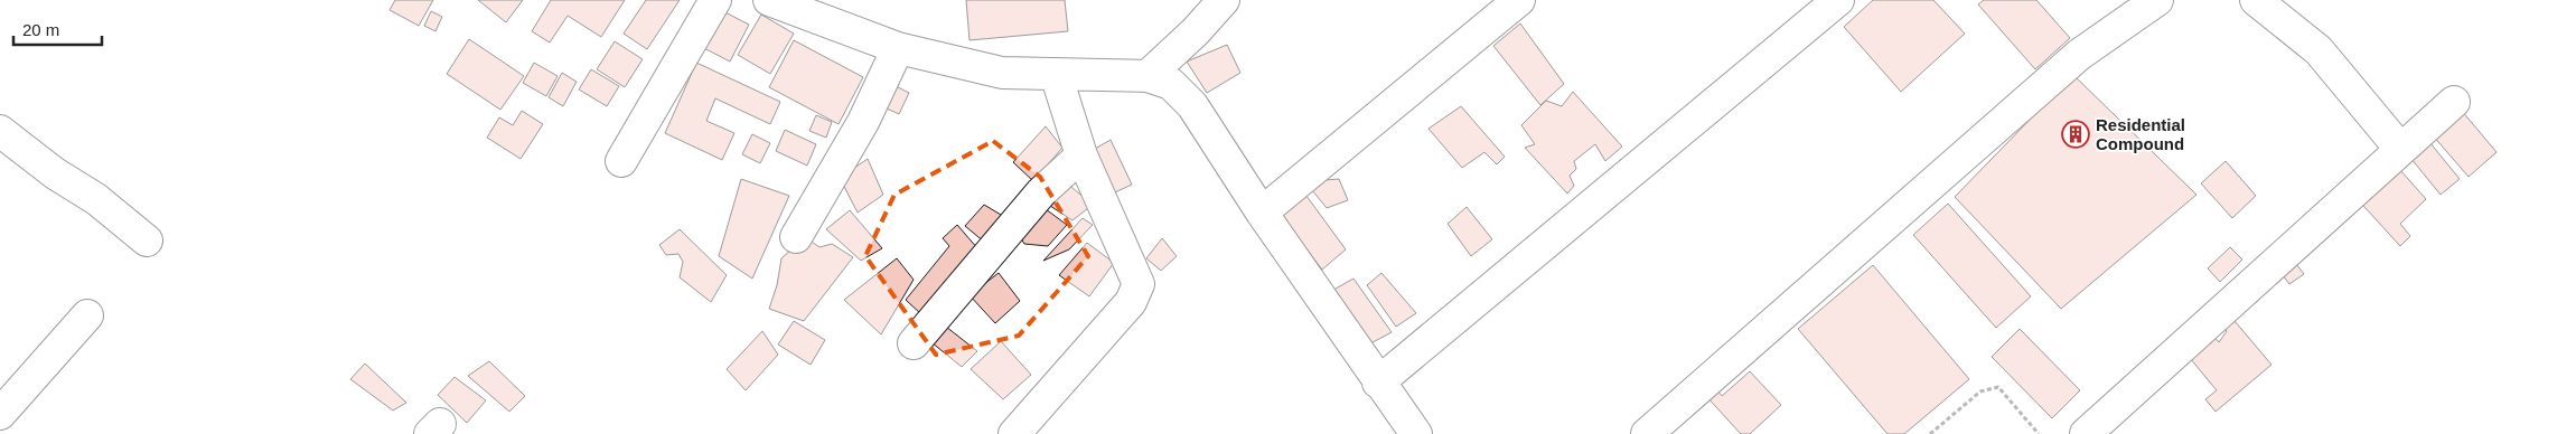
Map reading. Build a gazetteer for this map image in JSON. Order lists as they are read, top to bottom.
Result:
{
  "places": {
    "building": ["Residential Compound"]
  },
  "scale_bar": "20 m"
}
